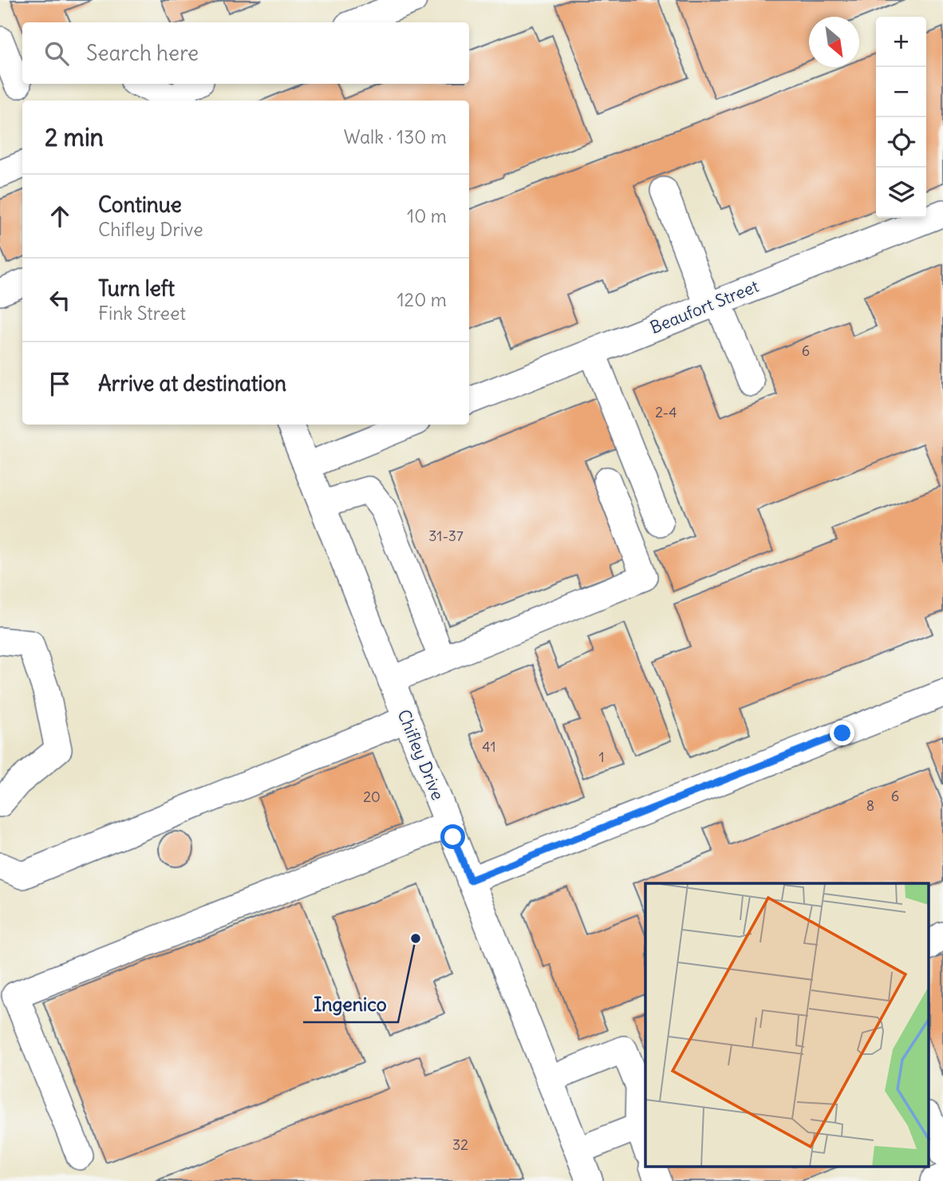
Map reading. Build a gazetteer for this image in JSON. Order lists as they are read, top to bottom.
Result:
{
  "streets": {
    "street": ["Beaufort Street", "Chifley Drive"]
  },
  "places": ["Ingenico"],
  "house_numbers": [
    "6",
    "2-4",
    "31-37",
    "41",
    "1",
    "6",
    "20",
    "8",
    "32"
  ],
  "north": "bottom right",
  "page": {
    "map_buttons": ["+", "−"],
    "search": "Search here",
    "heading": ["2 min", "Walk · 130 m"],
    "list": [
      ["Continue", "Chifley Drive", "10 m"],
      ["Turn left", "Fink Street", "120 m"],
      "Arrive at destination"
    ]
  }
}
